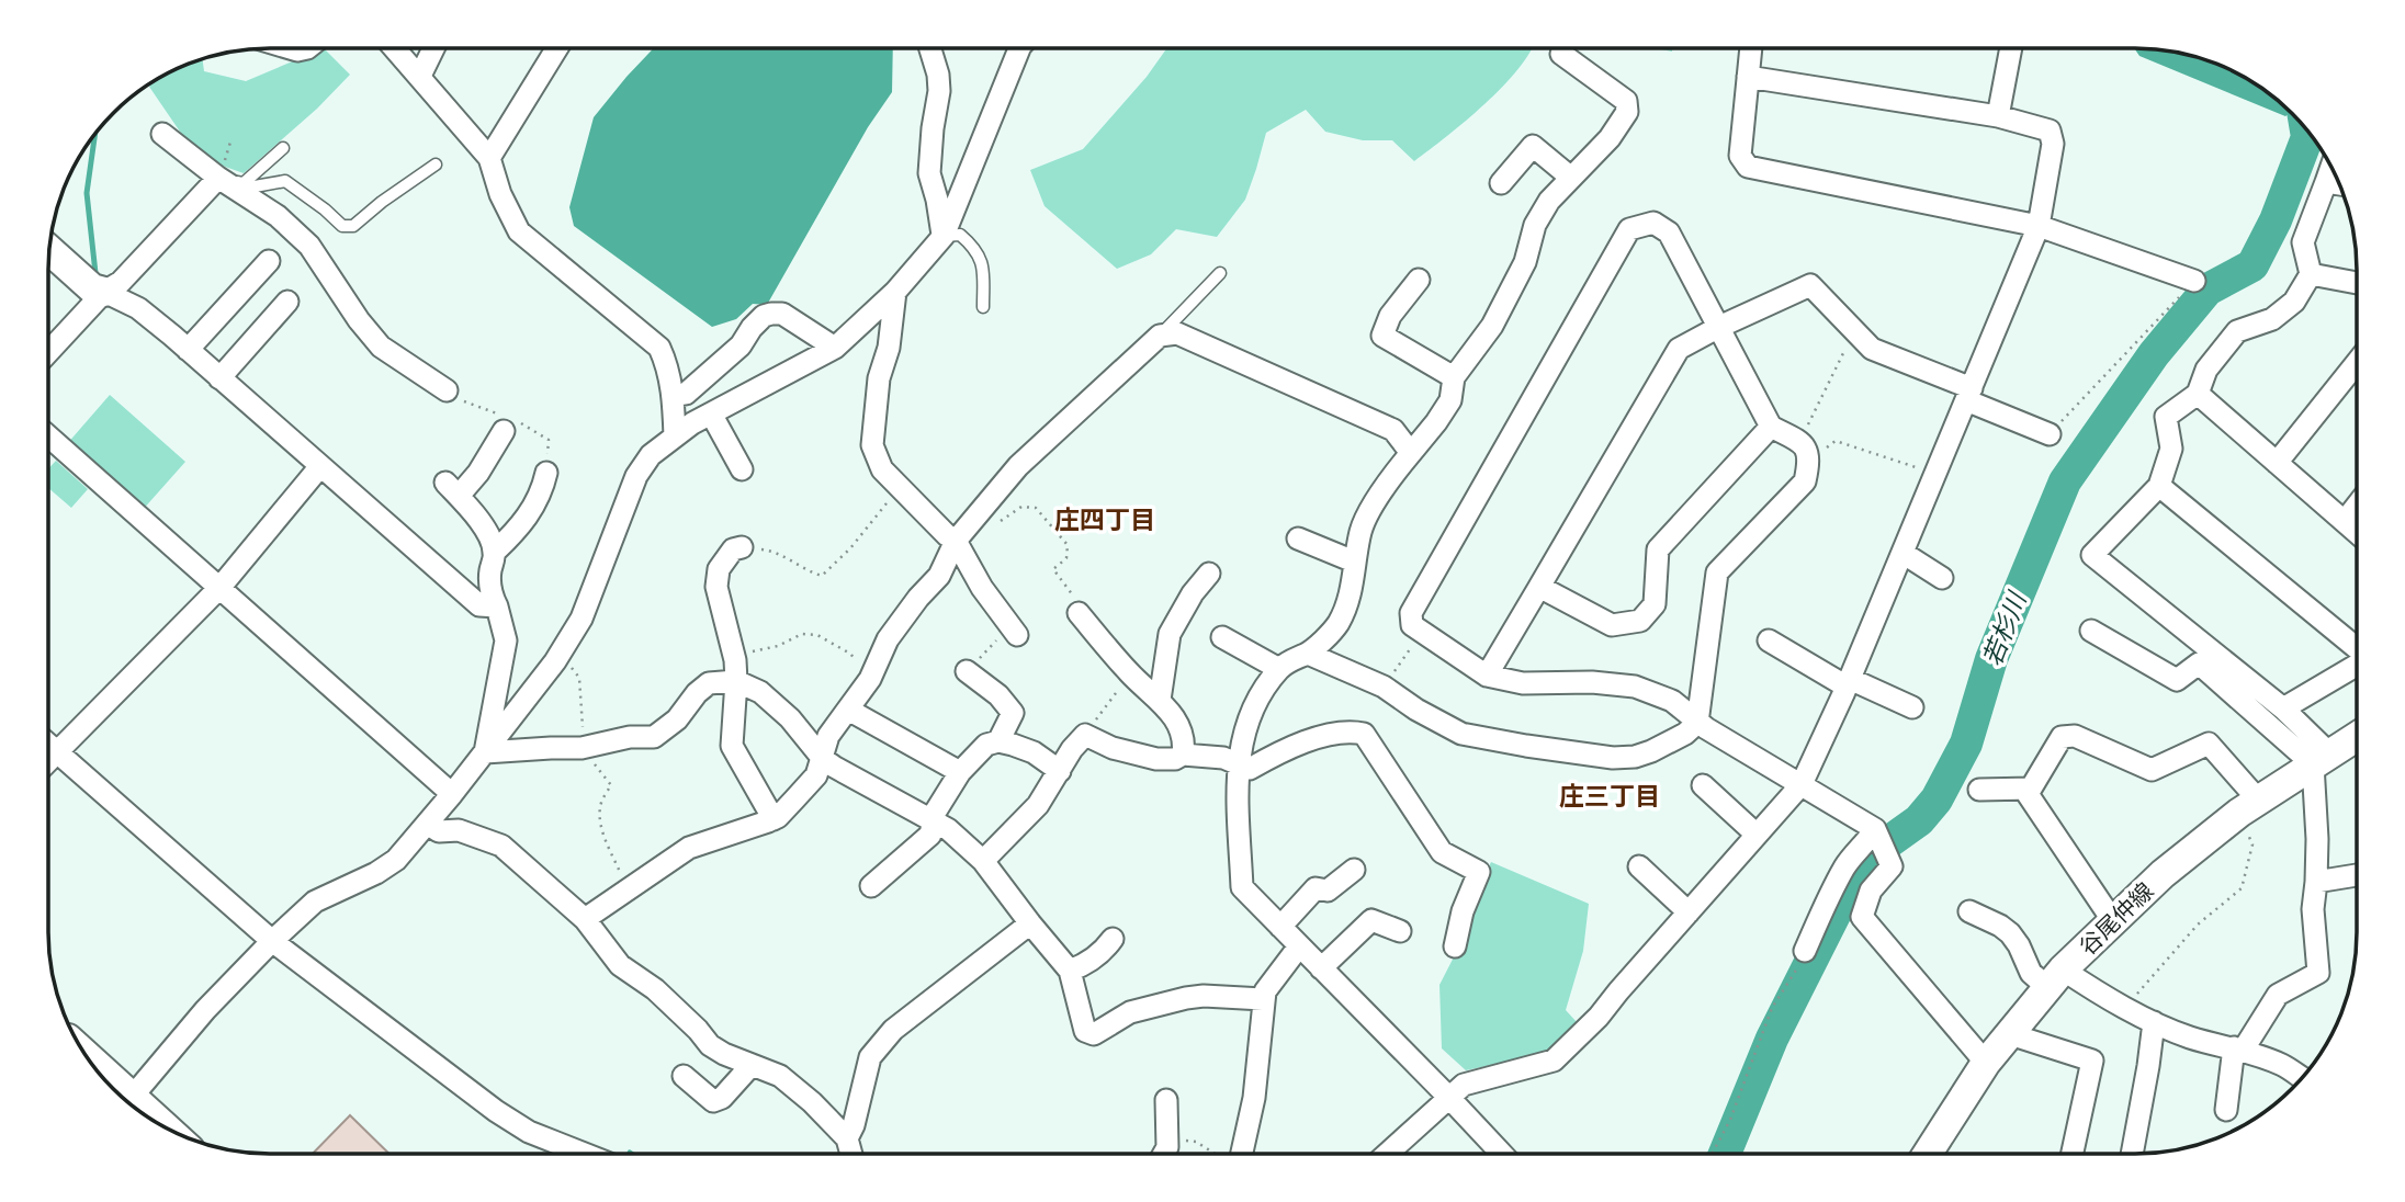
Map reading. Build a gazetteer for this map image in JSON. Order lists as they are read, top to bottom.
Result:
{
  "streets": {
    "main road": ["谷尾仲線"]
  },
  "districts": ["庄四丁目", "庄三丁目"],
  "water": ["若杉川"]
}
